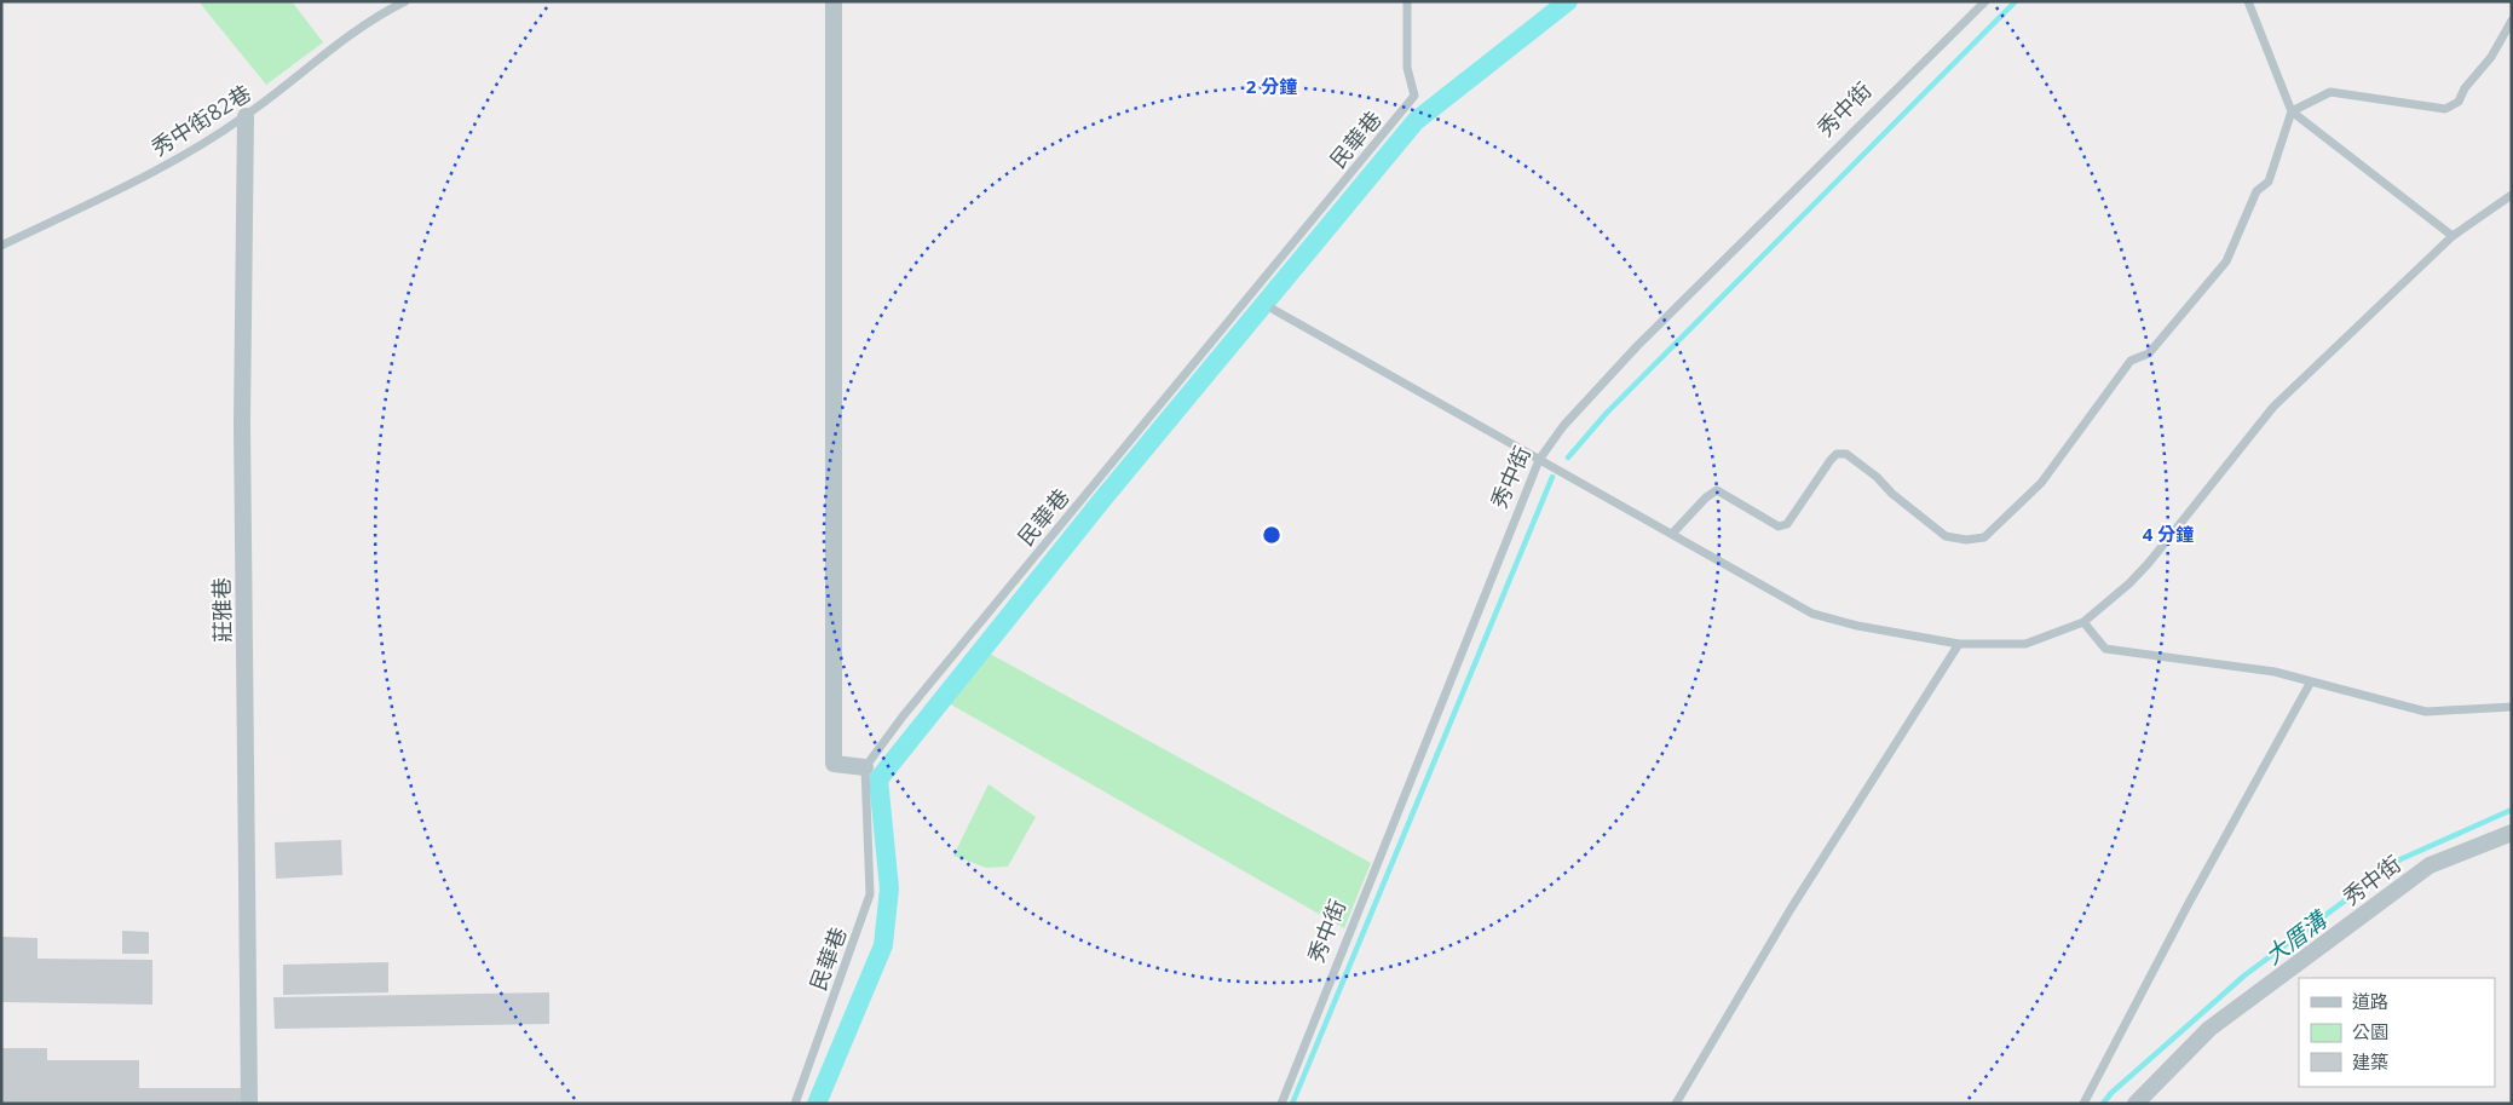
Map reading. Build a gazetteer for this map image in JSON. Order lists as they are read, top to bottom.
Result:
{
  "streets": {
    "street": ["秀中街", "莊雅巷"],
    "lane": ["秀中街82巷", "民華巷"]
  },
  "crossings": [
    ["秀中街82巷", "莊雅巷"]
  ],
  "water": ["大厝溝"],
  "legend": ["道路", "公園", "建築"],
  "rings": ["2 分鐘", "4 分鐘"]
}
